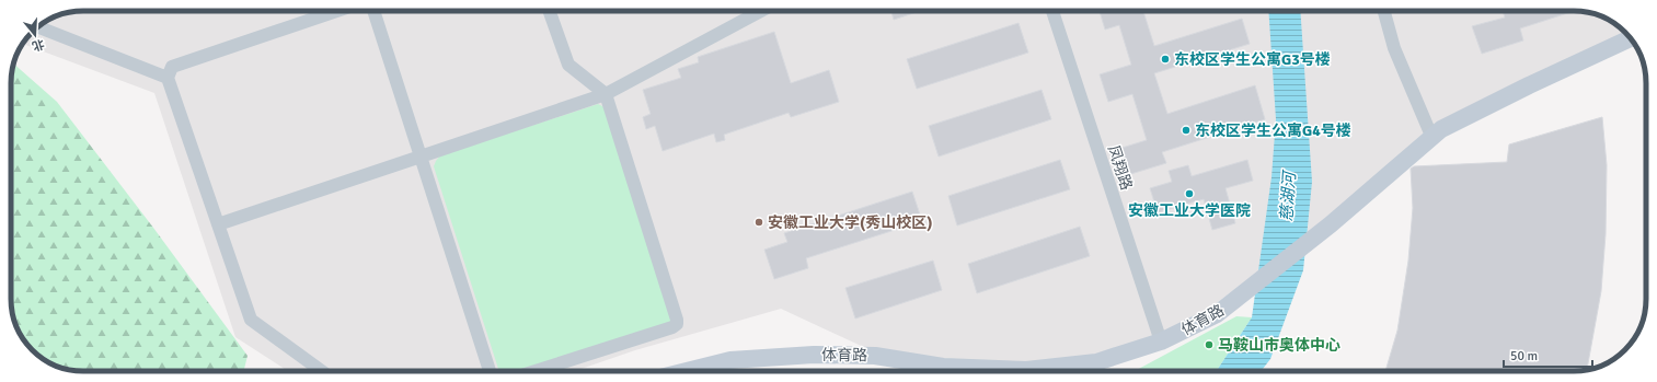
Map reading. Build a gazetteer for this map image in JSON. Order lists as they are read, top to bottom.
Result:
{
  "streets": {
    "street": ["凤翔路", "体育路"]
  },
  "crossings": [
    ["凤翔路", "体育路"]
  ],
  "water": ["慈湖河"],
  "places": [
    "东校区学生公寓G3号楼",
    "东校区学生公寓G4号楼",
    "安徽工业大学医院",
    "安徽工业大学(秀山校区)",
    "马鞍山市奥体中心"
  ],
  "scale_bar": "50 m",
  "north": "bottom"
}
